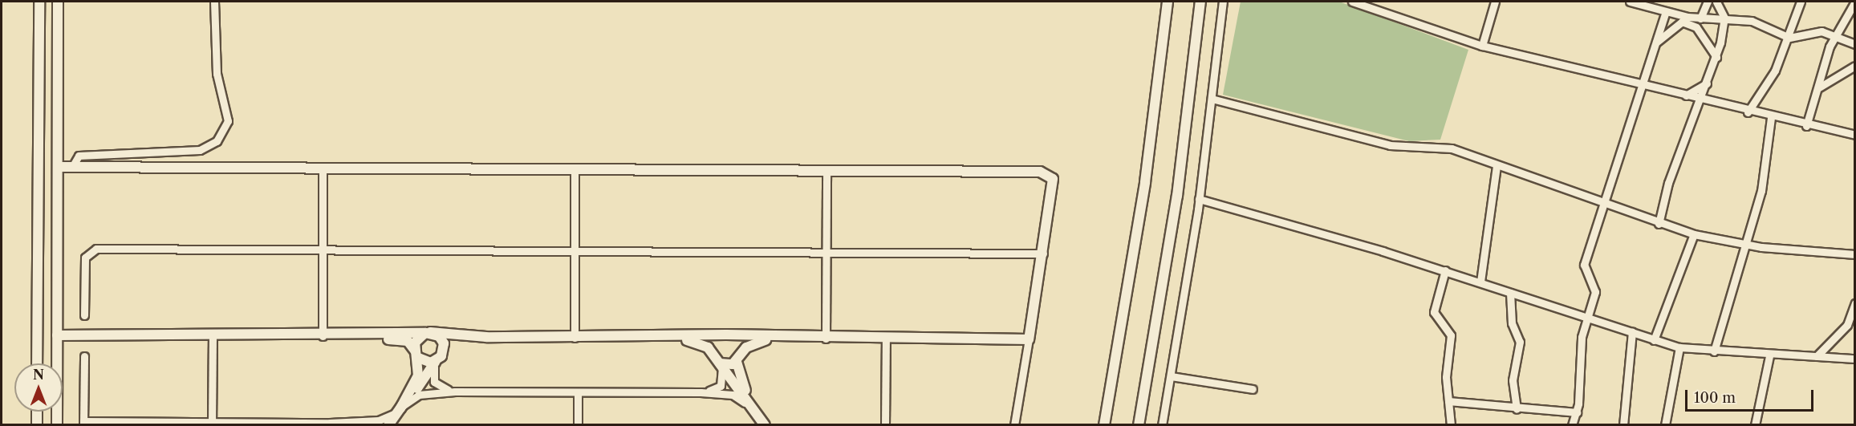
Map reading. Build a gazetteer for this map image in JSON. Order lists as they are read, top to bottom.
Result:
{
  "scale_bar": "100 m",
  "north": "top"
}
